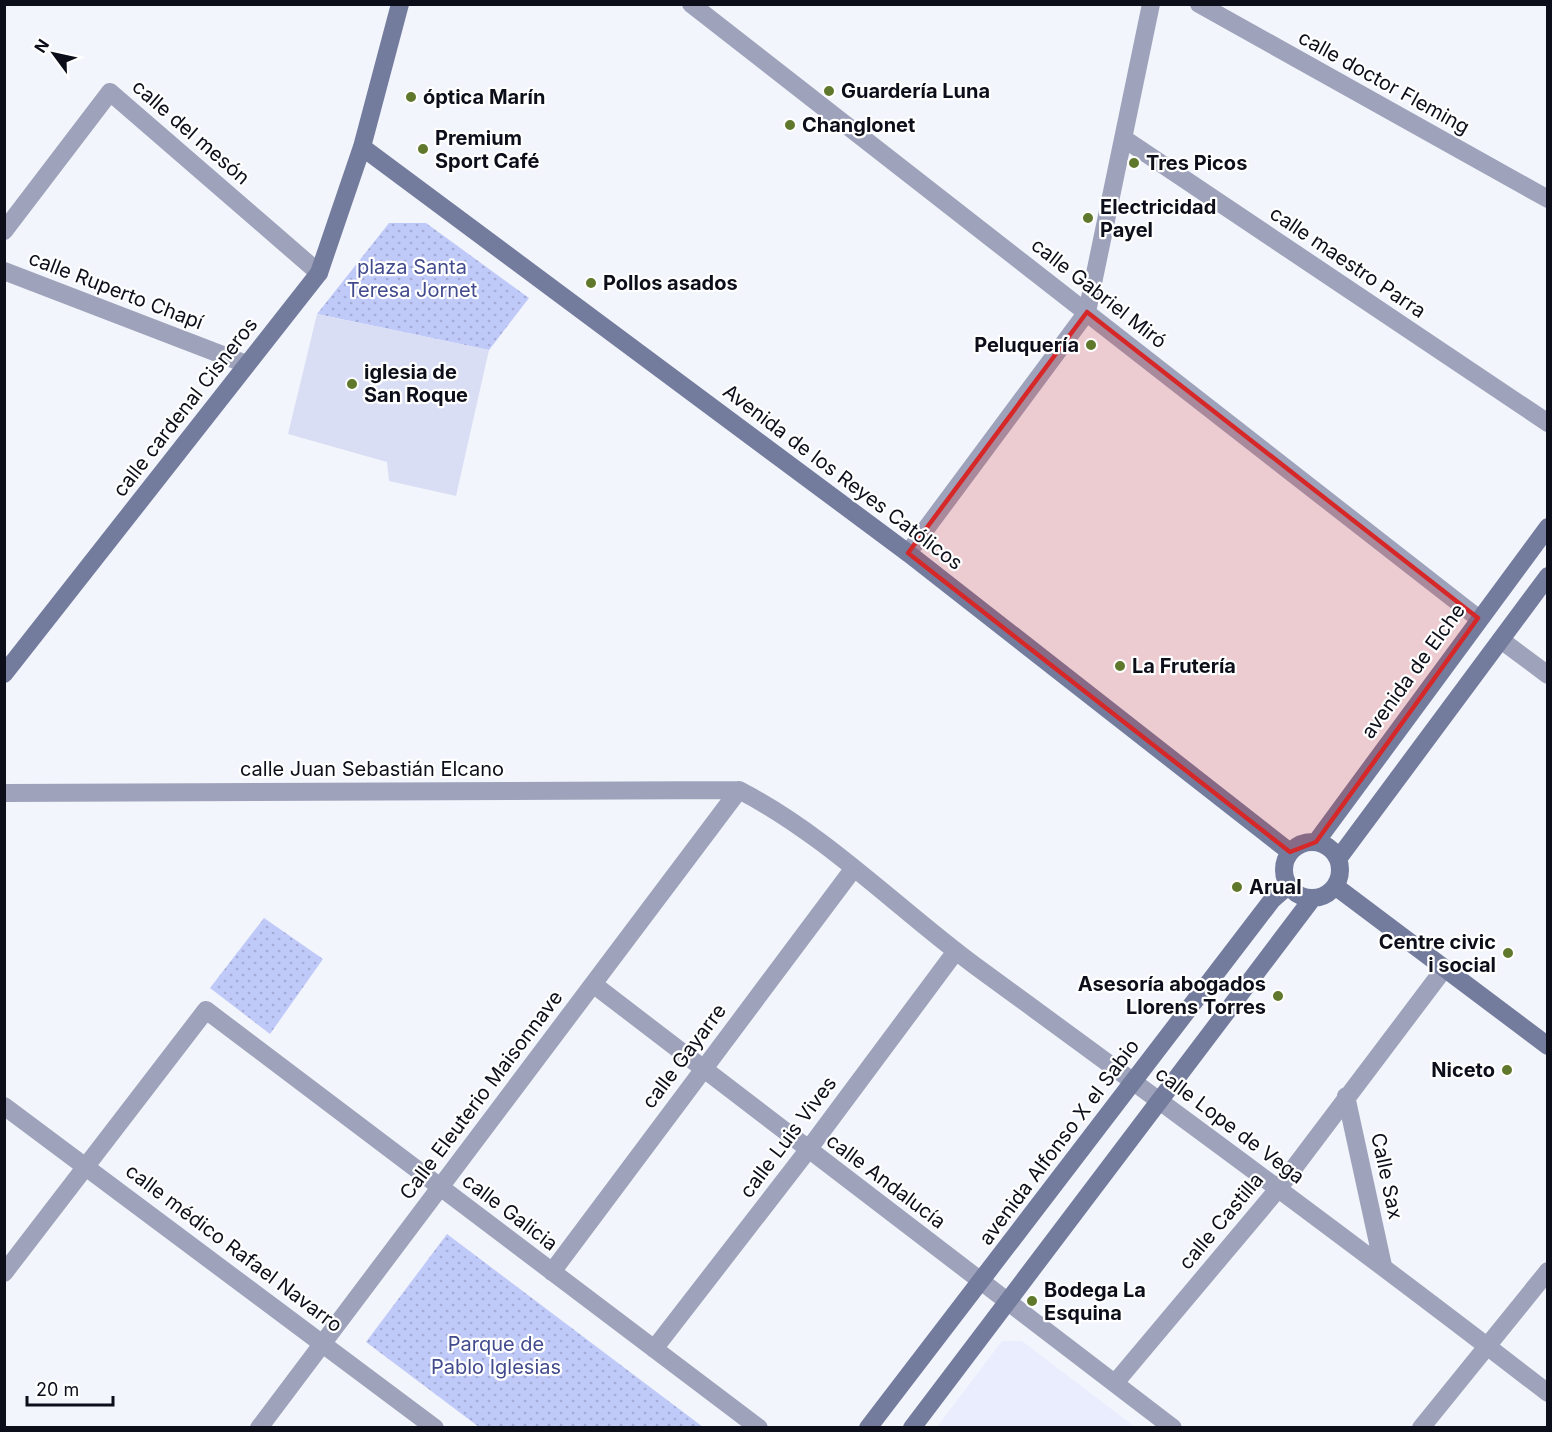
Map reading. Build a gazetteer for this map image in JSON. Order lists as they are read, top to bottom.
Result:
{
  "streets": {
    "street": [
      "calle doctor Fleming",
      "calle del mesón",
      "calle maestro Parra",
      "calle Ruperto Chapí",
      "calle Gabriel Miró",
      "calle cardenal Cisneros",
      "Avenida de los Reyes Católicos",
      "avenida de Elche",
      "calle Juan Sebastián Elcano",
      "calle Gayarre",
      "Calle Eleuterio Maisonnave",
      "calle Lope de Vega",
      "calle Luis Vives",
      "avenida Alfonso X el Sabio",
      "Calle Sax",
      "calle Andalucía",
      "calle Galicia",
      "calle Castilla",
      "calle médico Rafael Navarro"
    ]
  },
  "crossings": [
    ["calle del mesón", "calle cardenal Cisneros"],
    ["calle Ruperto Chapí", "calle cardenal Cisneros"],
    ["calle Gabriel Miró", "avenida de Elche"],
    ["calle cardenal Cisneros", "Avenida de los Reyes Católicos"],
    ["Avenida de los Reyes Católicos", "avenida de Elche"],
    ["Avenida de los Reyes Católicos", "avenida Alfonso X el Sabio"],
    ["avenida de Elche", "avenida Alfonso X el Sabio"],
    ["calle Juan Sebastián Elcano", "Calle Eleuterio Maisonnave"],
    ["calle Juan Sebastián Elcano", "calle Lope de Vega"],
    ["calle Gayarre", "calle Lope de Vega"],
    ["calle Gayarre", "calle Andalucía"],
    ["calle Gayarre", "calle Galicia"],
    ["Calle Eleuterio Maisonnave", "calle Lope de Vega"],
    ["Calle Eleuterio Maisonnave", "calle Andalucía"],
    ["Calle Eleuterio Maisonnave", "calle Galicia"],
    ["Calle Eleuterio Maisonnave", "calle médico Rafael Navarro"],
    ["calle Lope de Vega", "calle Luis Vives"],
    ["calle Lope de Vega", "avenida Alfonso X el Sabio"],
    ["calle Lope de Vega", "Calle Sax"],
    ["calle Lope de Vega", "calle Castilla"],
    ["calle Luis Vives", "calle Andalucía"],
    ["calle Luis Vives", "calle Galicia"],
    ["avenida Alfonso X el Sabio", "calle Andalucía"],
    ["Calle Sax", "calle Castilla"],
    ["calle Andalucía", "calle Castilla"],
    ["calle Galicia", "calle médico Rafael Navarro"]
  ],
  "parks": ["plaza Santa Teresa Jornet", "Parque de Pablo Iglesias"],
  "places": [
    "Guardería Luna",
    "óptica Marín",
    "Changlonet",
    "Premium Sport Café",
    "Tres Picos",
    "Electricidad Payel",
    "Pollos asados",
    "Peluquería",
    "iglesia de San Roque",
    "La Frutería",
    "Arual",
    "Centre civic i social",
    "Asesoría abogados Llorens Torres",
    "Niceto",
    "Bodega La Esquina"
  ],
  "scale_bar": "20 m",
  "north": "top left"
}
